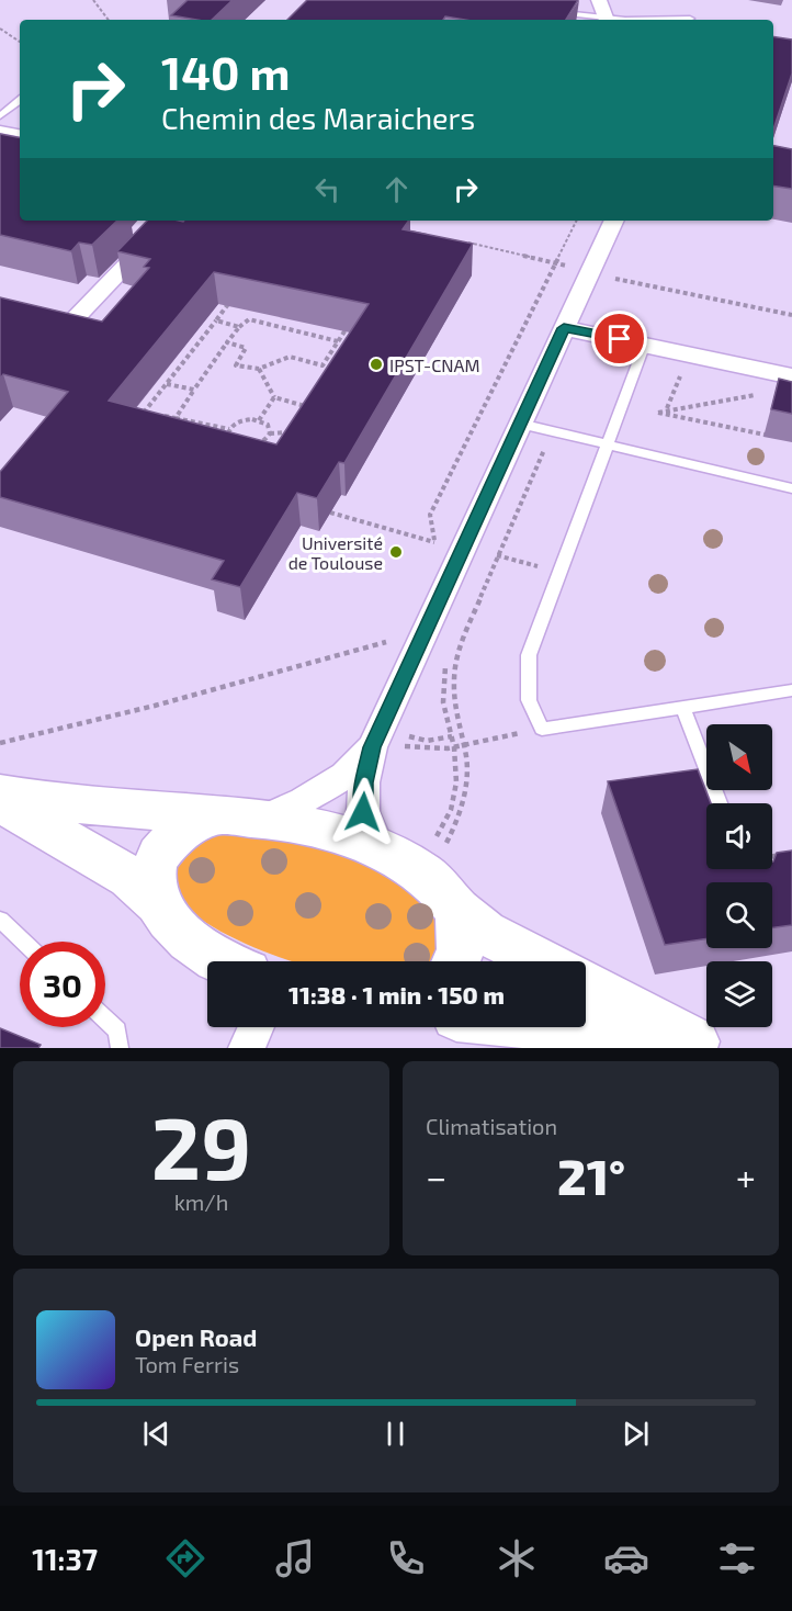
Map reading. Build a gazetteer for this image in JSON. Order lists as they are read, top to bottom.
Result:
{
  "places": ["IPST-CNAM", "Université de Toulouse"],
  "north": "bottom right",
  "page": {
    "turn": ["140 m", "Chemin des Maraichers"],
    "limit": "30",
    "trip": "11:38 · 1 min · 150 m",
    "tile": [
      ["29", "km/h"],
      "Climatisation"
    ],
    "heat": ["−", "21°", "+"],
    "song": ["Open Road", "Tom Ferris"],
    "tabs": "11:37"
  }
}
